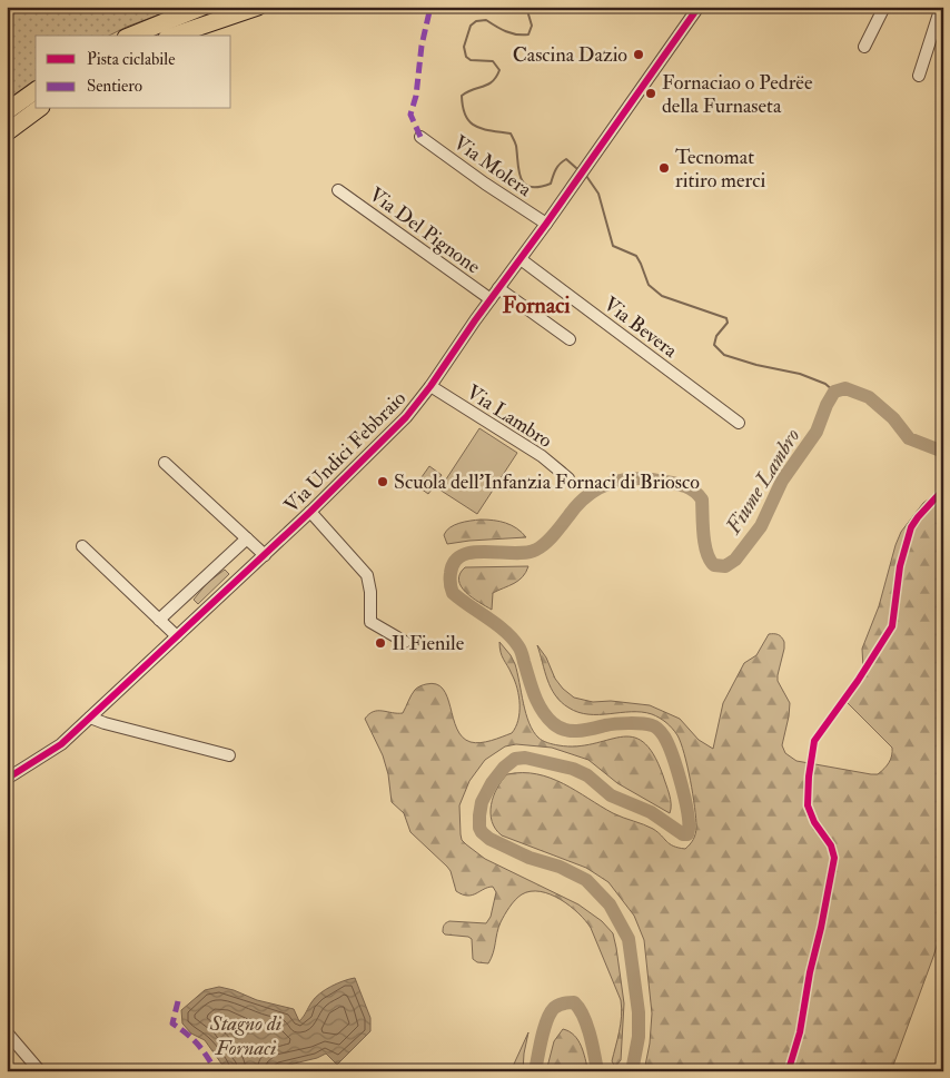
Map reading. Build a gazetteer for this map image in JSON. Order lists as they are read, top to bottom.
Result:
{
  "streets": {
    "street": [
      "Via Molera",
      "Via Del Pignone",
      "Via Bevera",
      "Via Lambro",
      "Via Undici Febbraio"
    ]
  },
  "crossings": [
    ["Via Molera", "Via Undici Febbraio"],
    ["Via Del Pignone", "Via Undici Febbraio"],
    ["Via Bevera", "Via Undici Febbraio"],
    ["Via Lambro", "Via Undici Febbraio"]
  ],
  "districts": ["Fornaci"],
  "water": ["Fiume Lambro", "Stagno di Fornaci"],
  "places": [
    "Cascina Dazio",
    "Fornaciao o Pedrëe della Furnaseta",
    "Tecnomat ritiro merci",
    "Scuola dell’Infanzia Fornaci di Briosco",
    "Il Fienile"
  ],
  "legend": ["Pista ciclabile", "Sentiero"]
}
